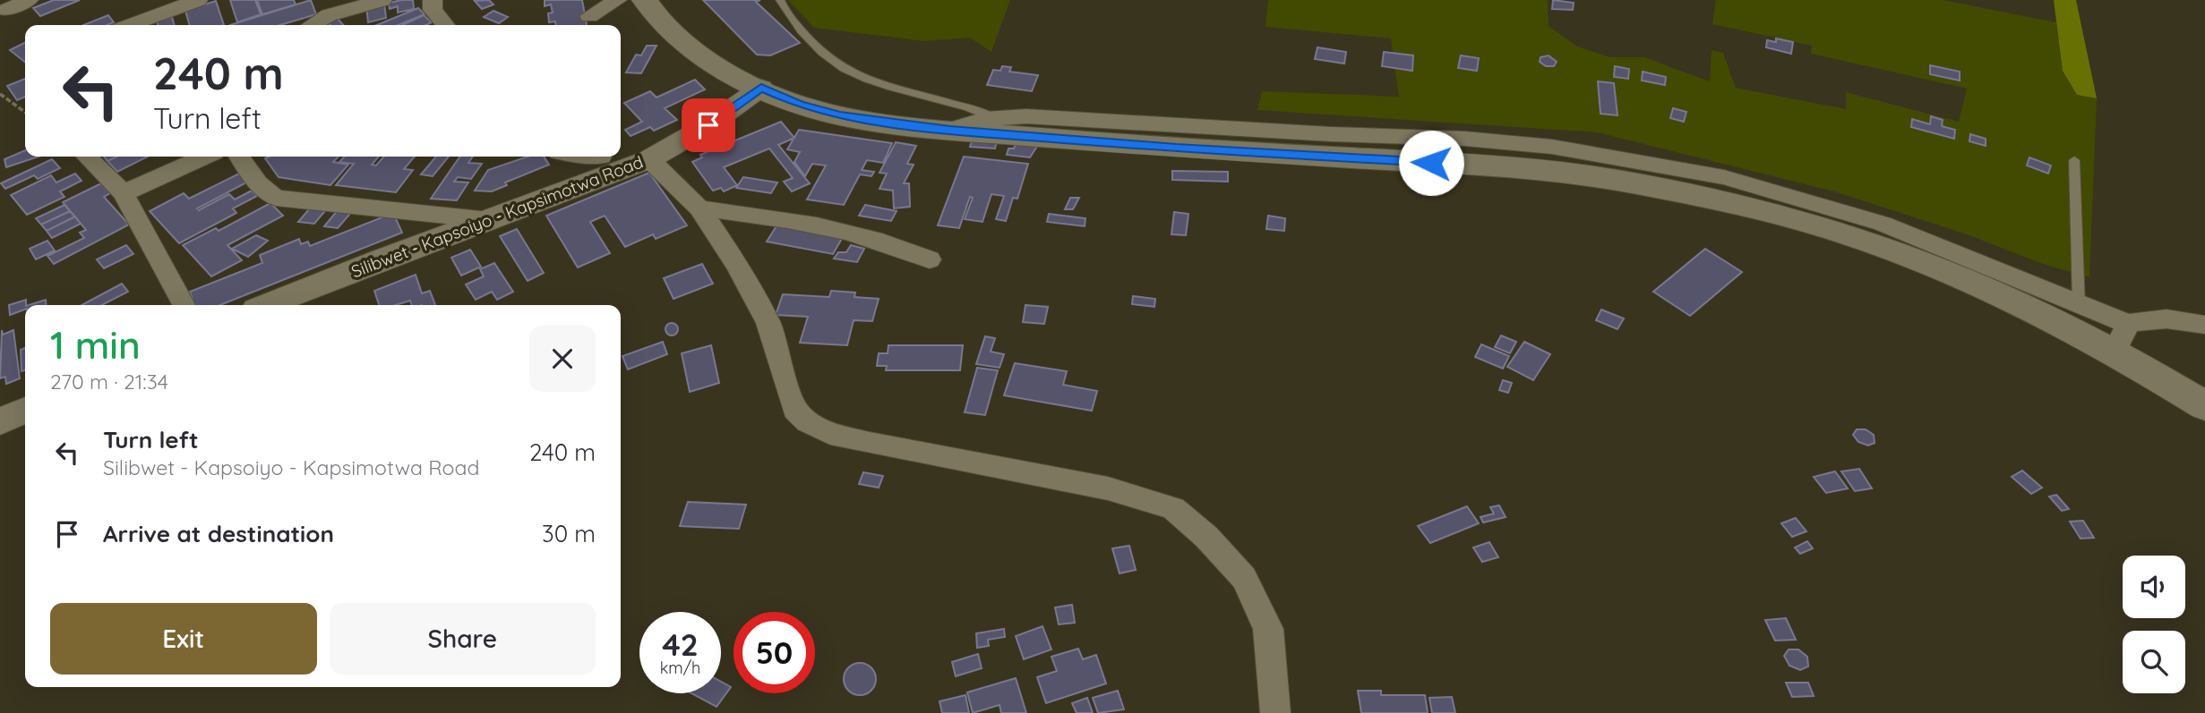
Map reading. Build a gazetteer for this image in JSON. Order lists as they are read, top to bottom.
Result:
{
  "streets": {
    "street": ["Silibwet - Kapsoiyo - Kapsimotwa Road"]
  },
  "page": {
    "turn": ["240 m", "Turn left"],
    "heading": ["1 min", "270 m · 21:34"],
    "list": [
      {
        "name": "Turn left",
        "note": "Silibwet - Kapsoiyo - Kapsimotwa Road",
        "value": "240 m"
      },
      {
        "name": "Arrive at destination",
        "value": "30 m"
      }
    ],
    "buttons": ["Exit", "Share"],
    "speed": "42 km/h",
    "limit": "50"
  }
}
